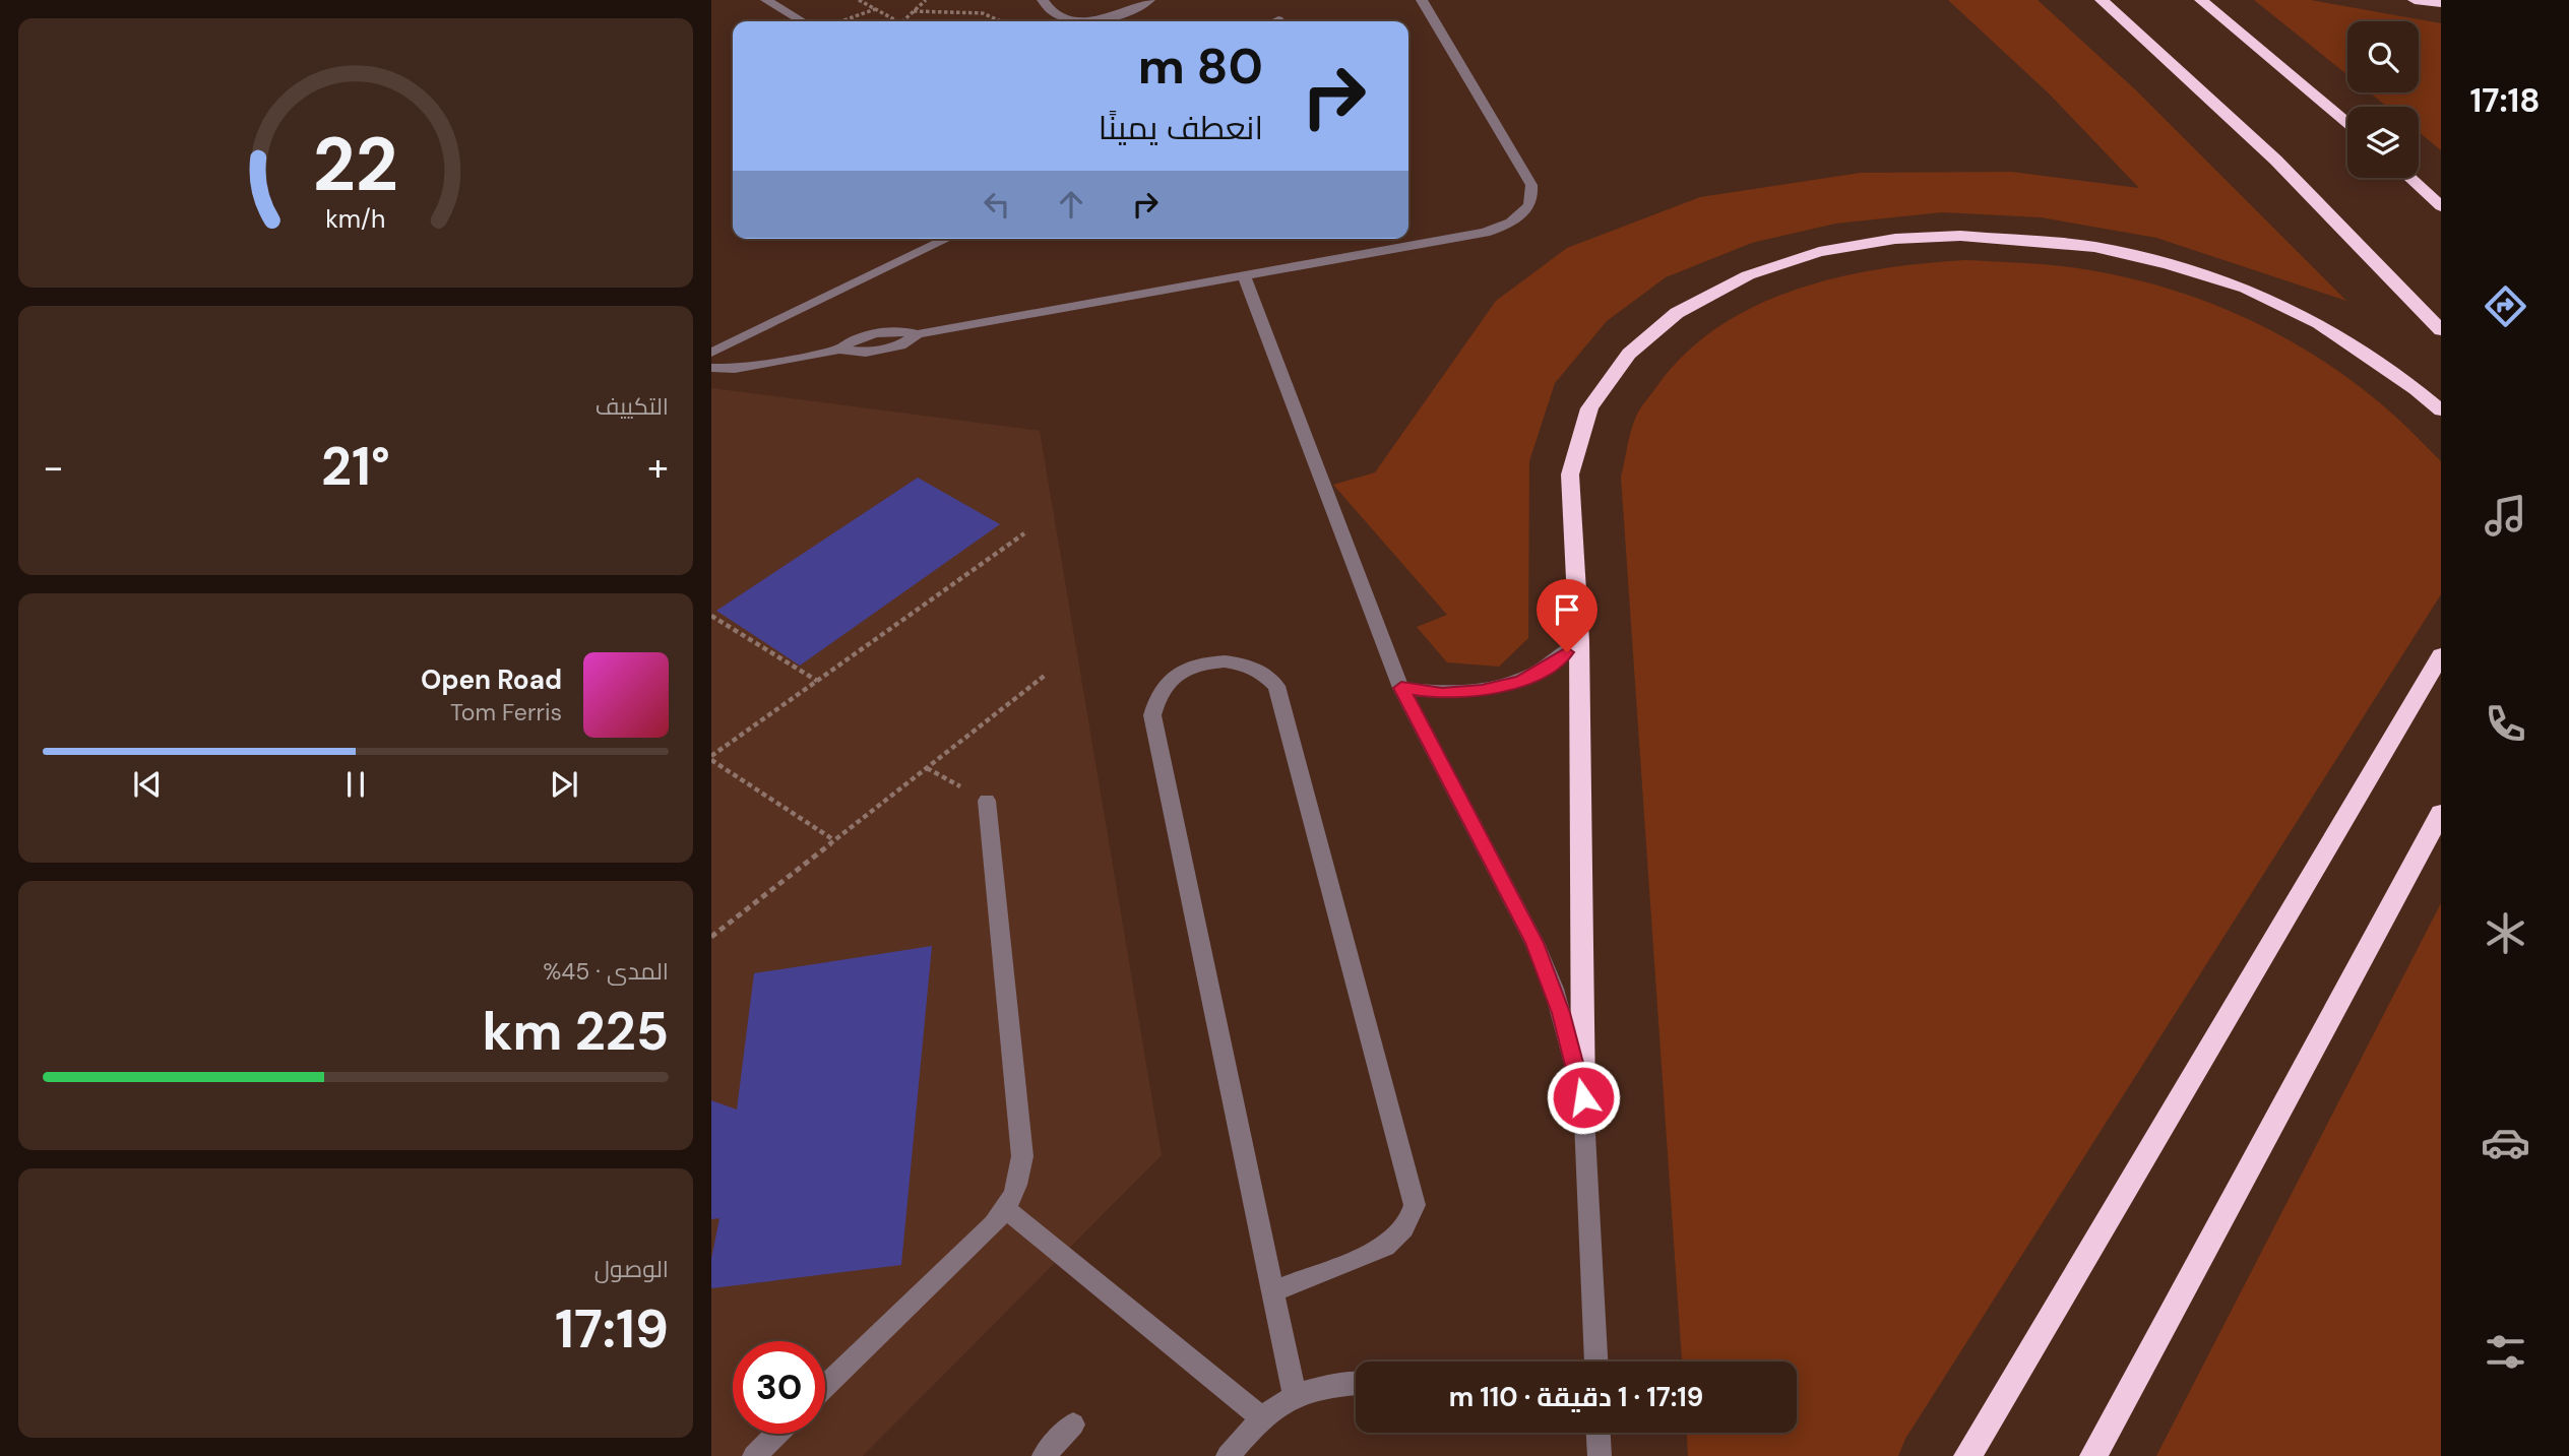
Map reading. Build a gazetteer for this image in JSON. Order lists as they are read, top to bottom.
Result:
{
  "page": {
    "tabs": "17:18",
    "turn": ["80 m", "انعطف يمينًا"],
    "tile": [
      "التكييف",
      ["المدى · 45%", "225 km"],
      ["الوصول", "17:19"]
    ],
    "heat": ["−", "21°", "+"],
    "song": ["Open Road", "Tom Ferris"],
    "limit": "30",
    "trip": "17:19 · 1 دقيقة · 110 m",
    "gauge": ["22", "km/h"]
  }
}
